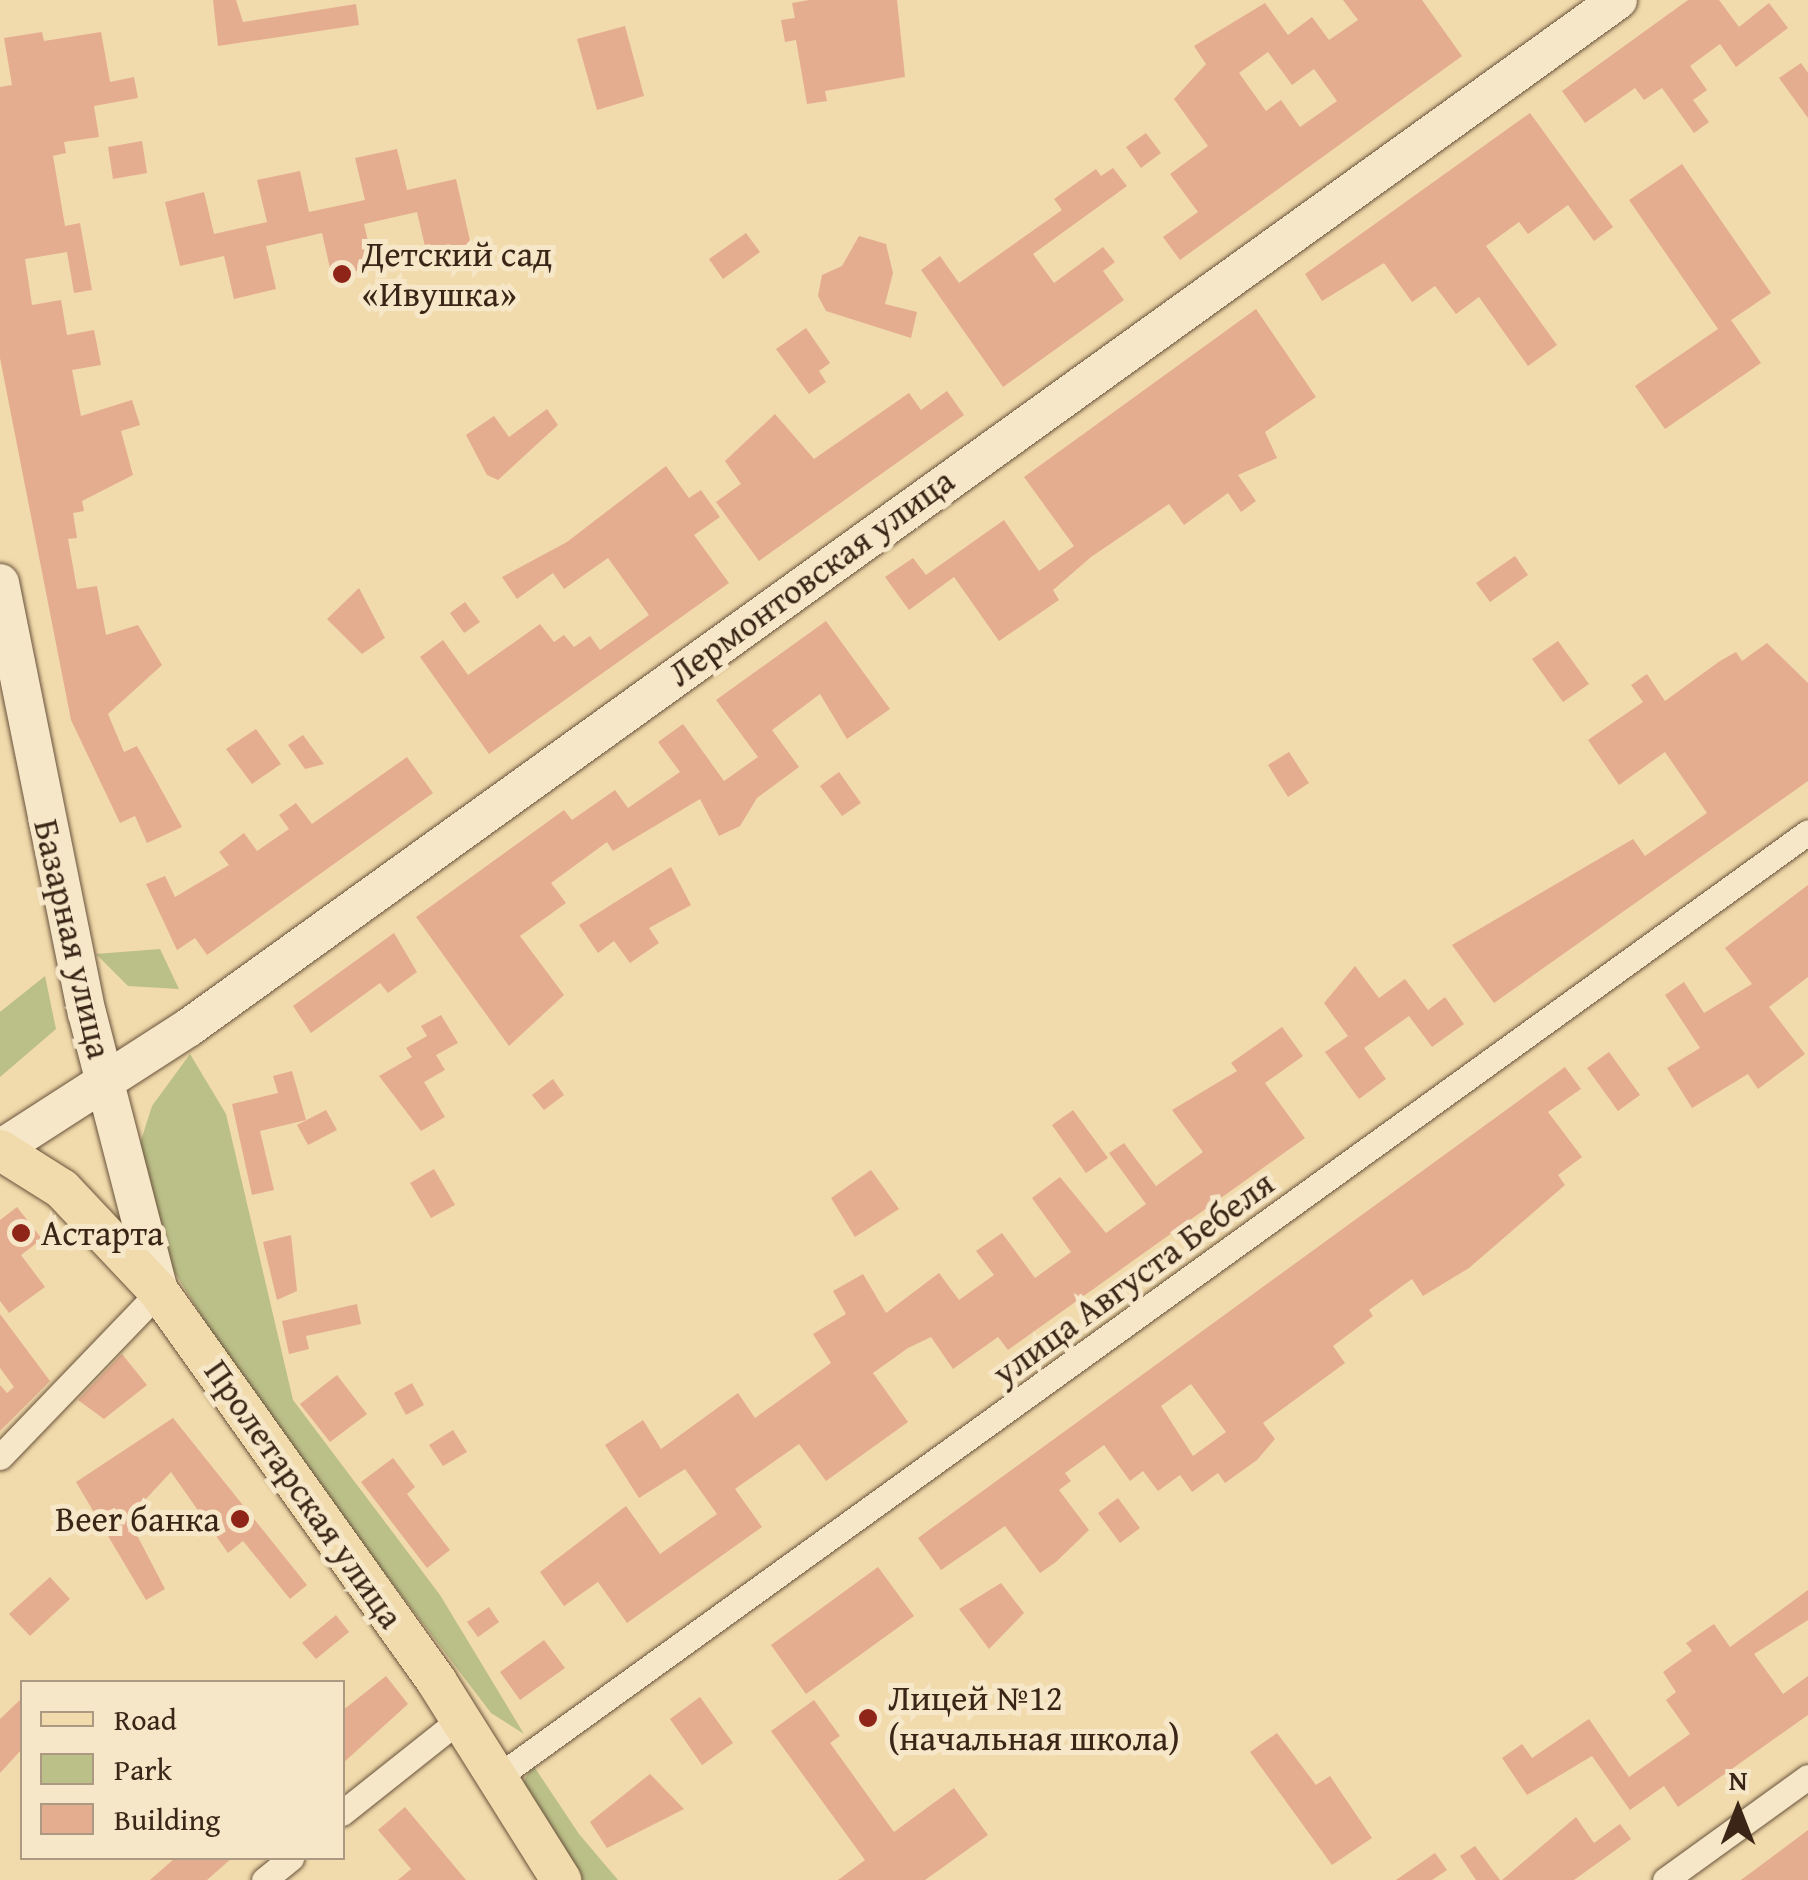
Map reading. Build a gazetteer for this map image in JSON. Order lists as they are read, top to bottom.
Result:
{
  "streets": {
    "main road": ["Лермонтовская улица", "Базарная улица", "Пролетарская улица"],
    "street": ["улица Августа Бебеля"]
  },
  "crossings": [
    ["Лермонтовская улица", "Базарная улица"],
    ["Лермонтовская улица", "Пролетарская улица"],
    ["Базарная улица", "Пролетарская улица"],
    ["улица Августа Бебеля", "Пролетарская улица"]
  ],
  "places": [
    "Детский сад «Ивушка»",
    "Астарта",
    "Beer банка",
    "Лицей №12 (начальная школа)"
  ],
  "legend": ["Road", "Park", "Building"],
  "north": "top"
}
